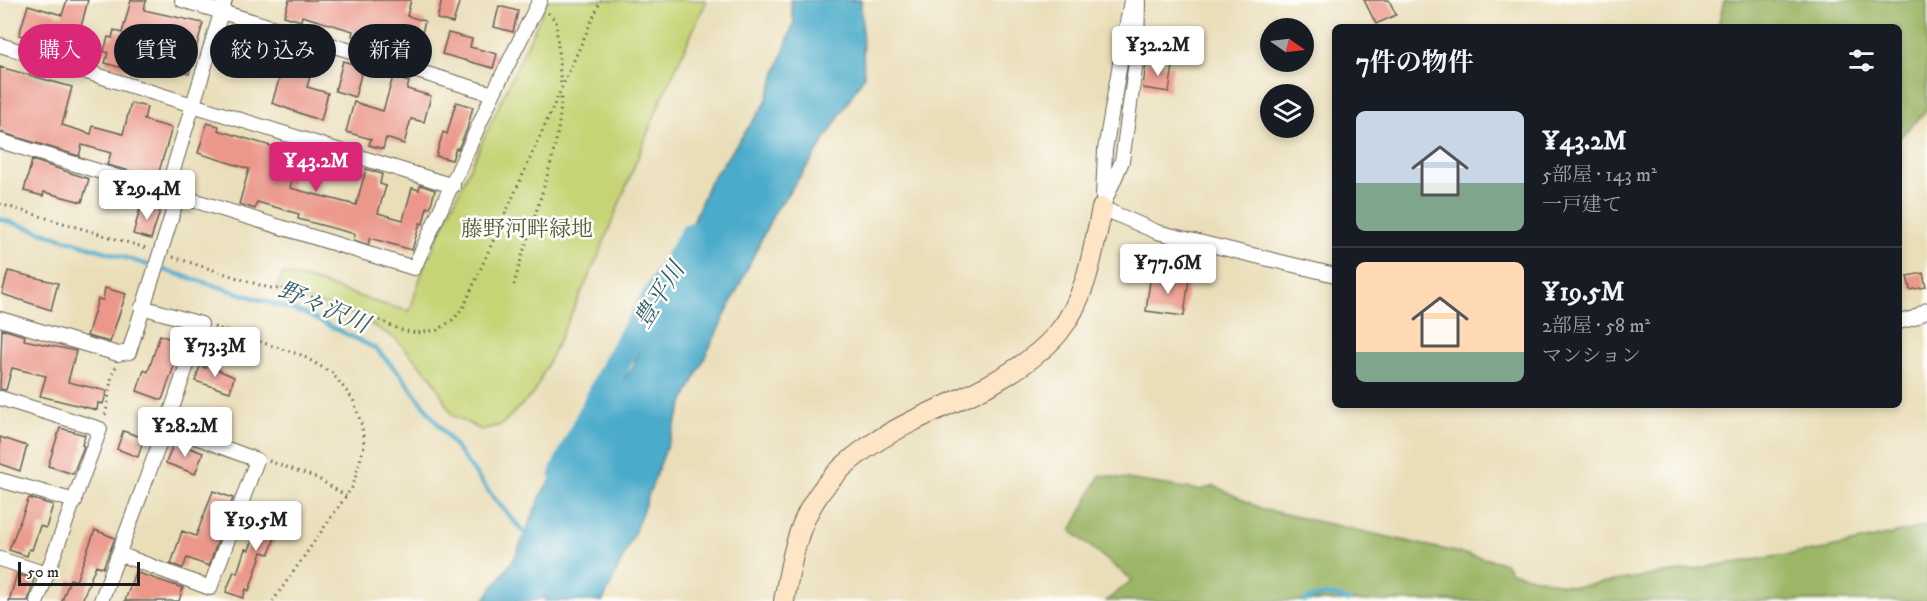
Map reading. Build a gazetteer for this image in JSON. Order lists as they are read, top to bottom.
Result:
{
  "water": ["豊平川", "野々沢川"],
  "parks": ["藤野河畔緑地"],
  "scale_bar": "50 m",
  "north": "right",
  "page": {
    "chip": [
      "購入",
      "賃貸",
      "絞り込み",
      "新着"
    ],
    "heading": "7件の物件",
    "price": [
      "¥32.2M",
      "¥43.2M",
      "¥29.4M",
      "¥77.6M",
      "¥73.3M",
      "¥28.2M",
      "¥19.5M"
    ],
    "list": [
      {
        "name": "¥43.2M",
        "note": "5部屋 · 143 m² · 一戸建て"
      },
      {
        "name": "¥19.5M",
        "note": "2部屋 · 58 m² · マンション"
      }
    ],
    "scale": "50 m"
  }
}
